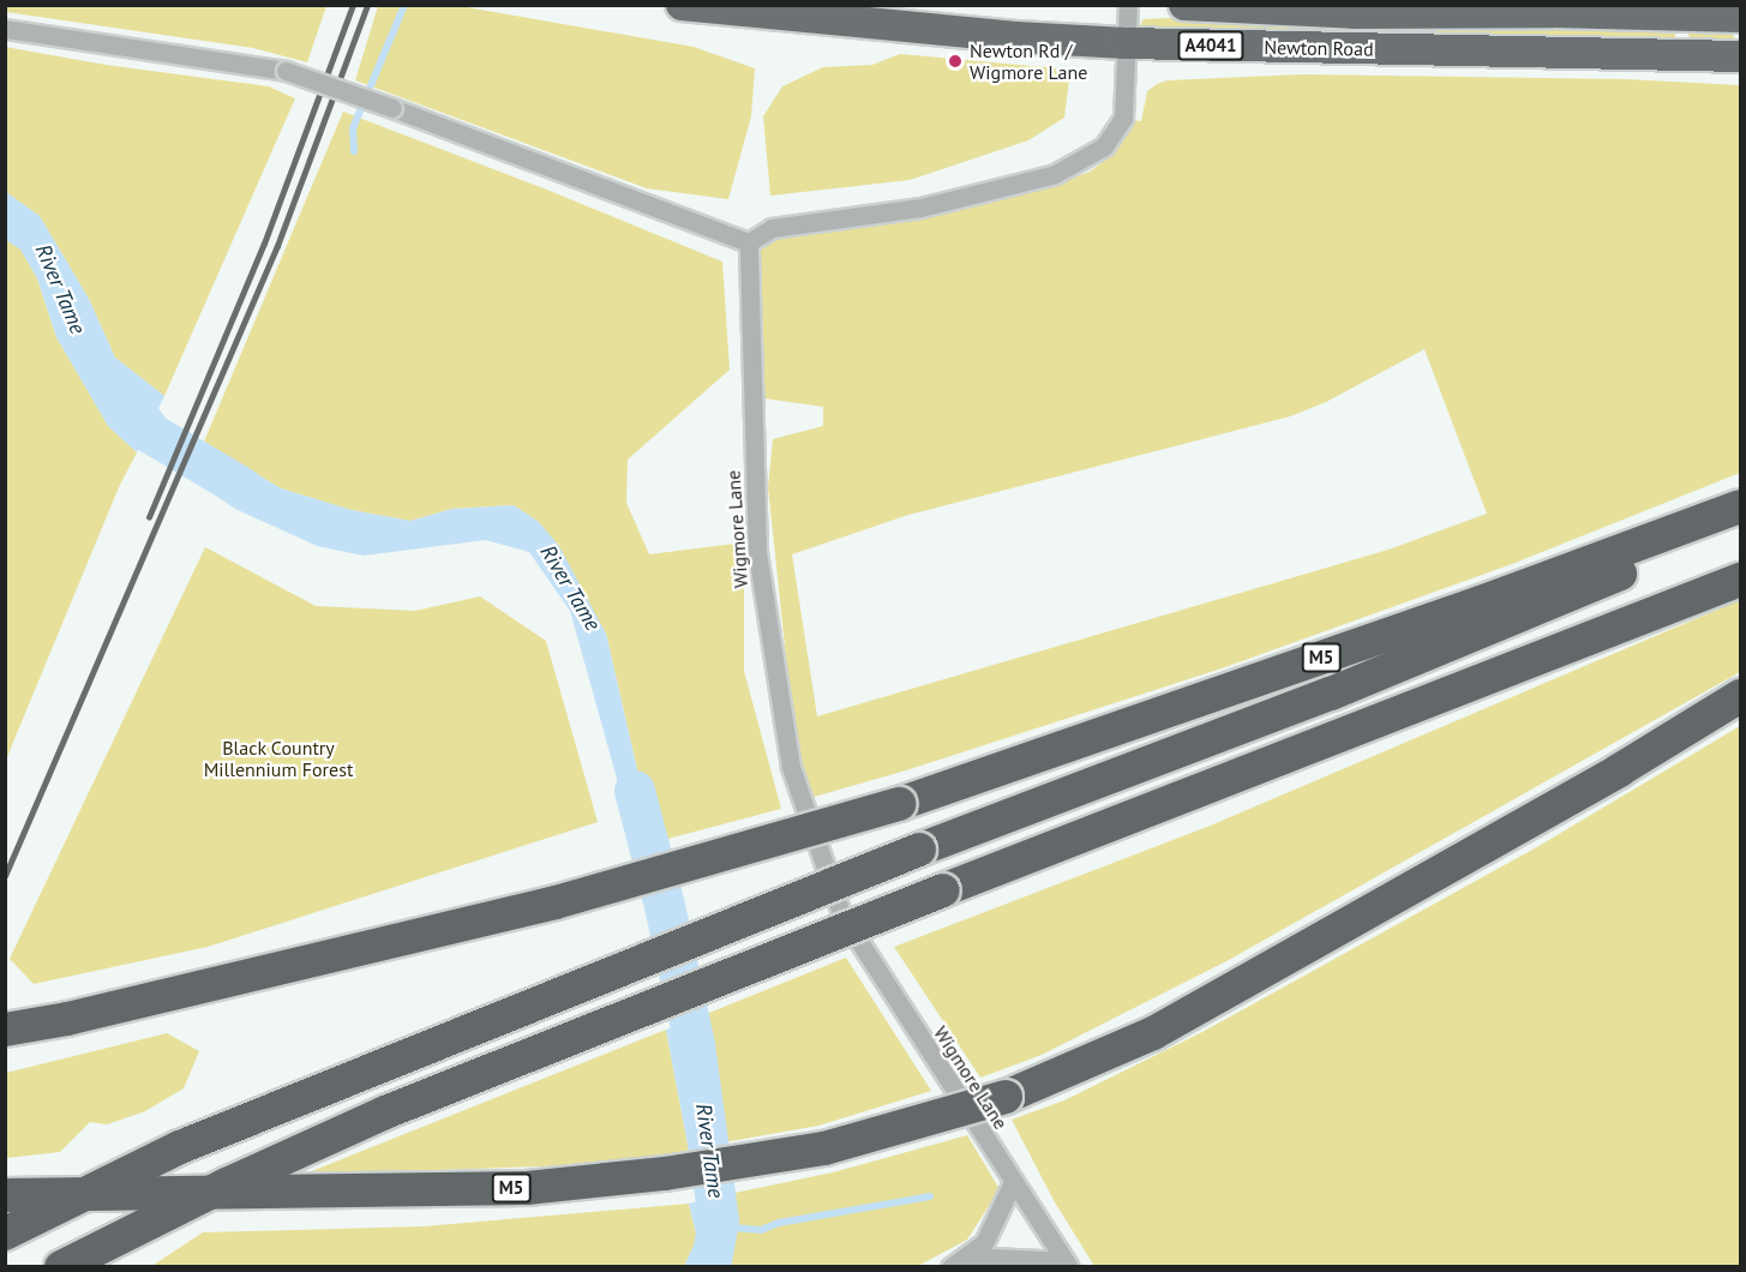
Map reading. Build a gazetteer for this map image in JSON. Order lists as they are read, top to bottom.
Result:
{
  "streets": {
    "highway": ["A4041", "Newton Road", "M5"],
    "street": ["Wigmore Lane"]
  },
  "water": ["River Tame"],
  "parks": ["Black Country Millennium Forest"],
  "places": ["Newton Rd / Wigmore Lane"]
}
